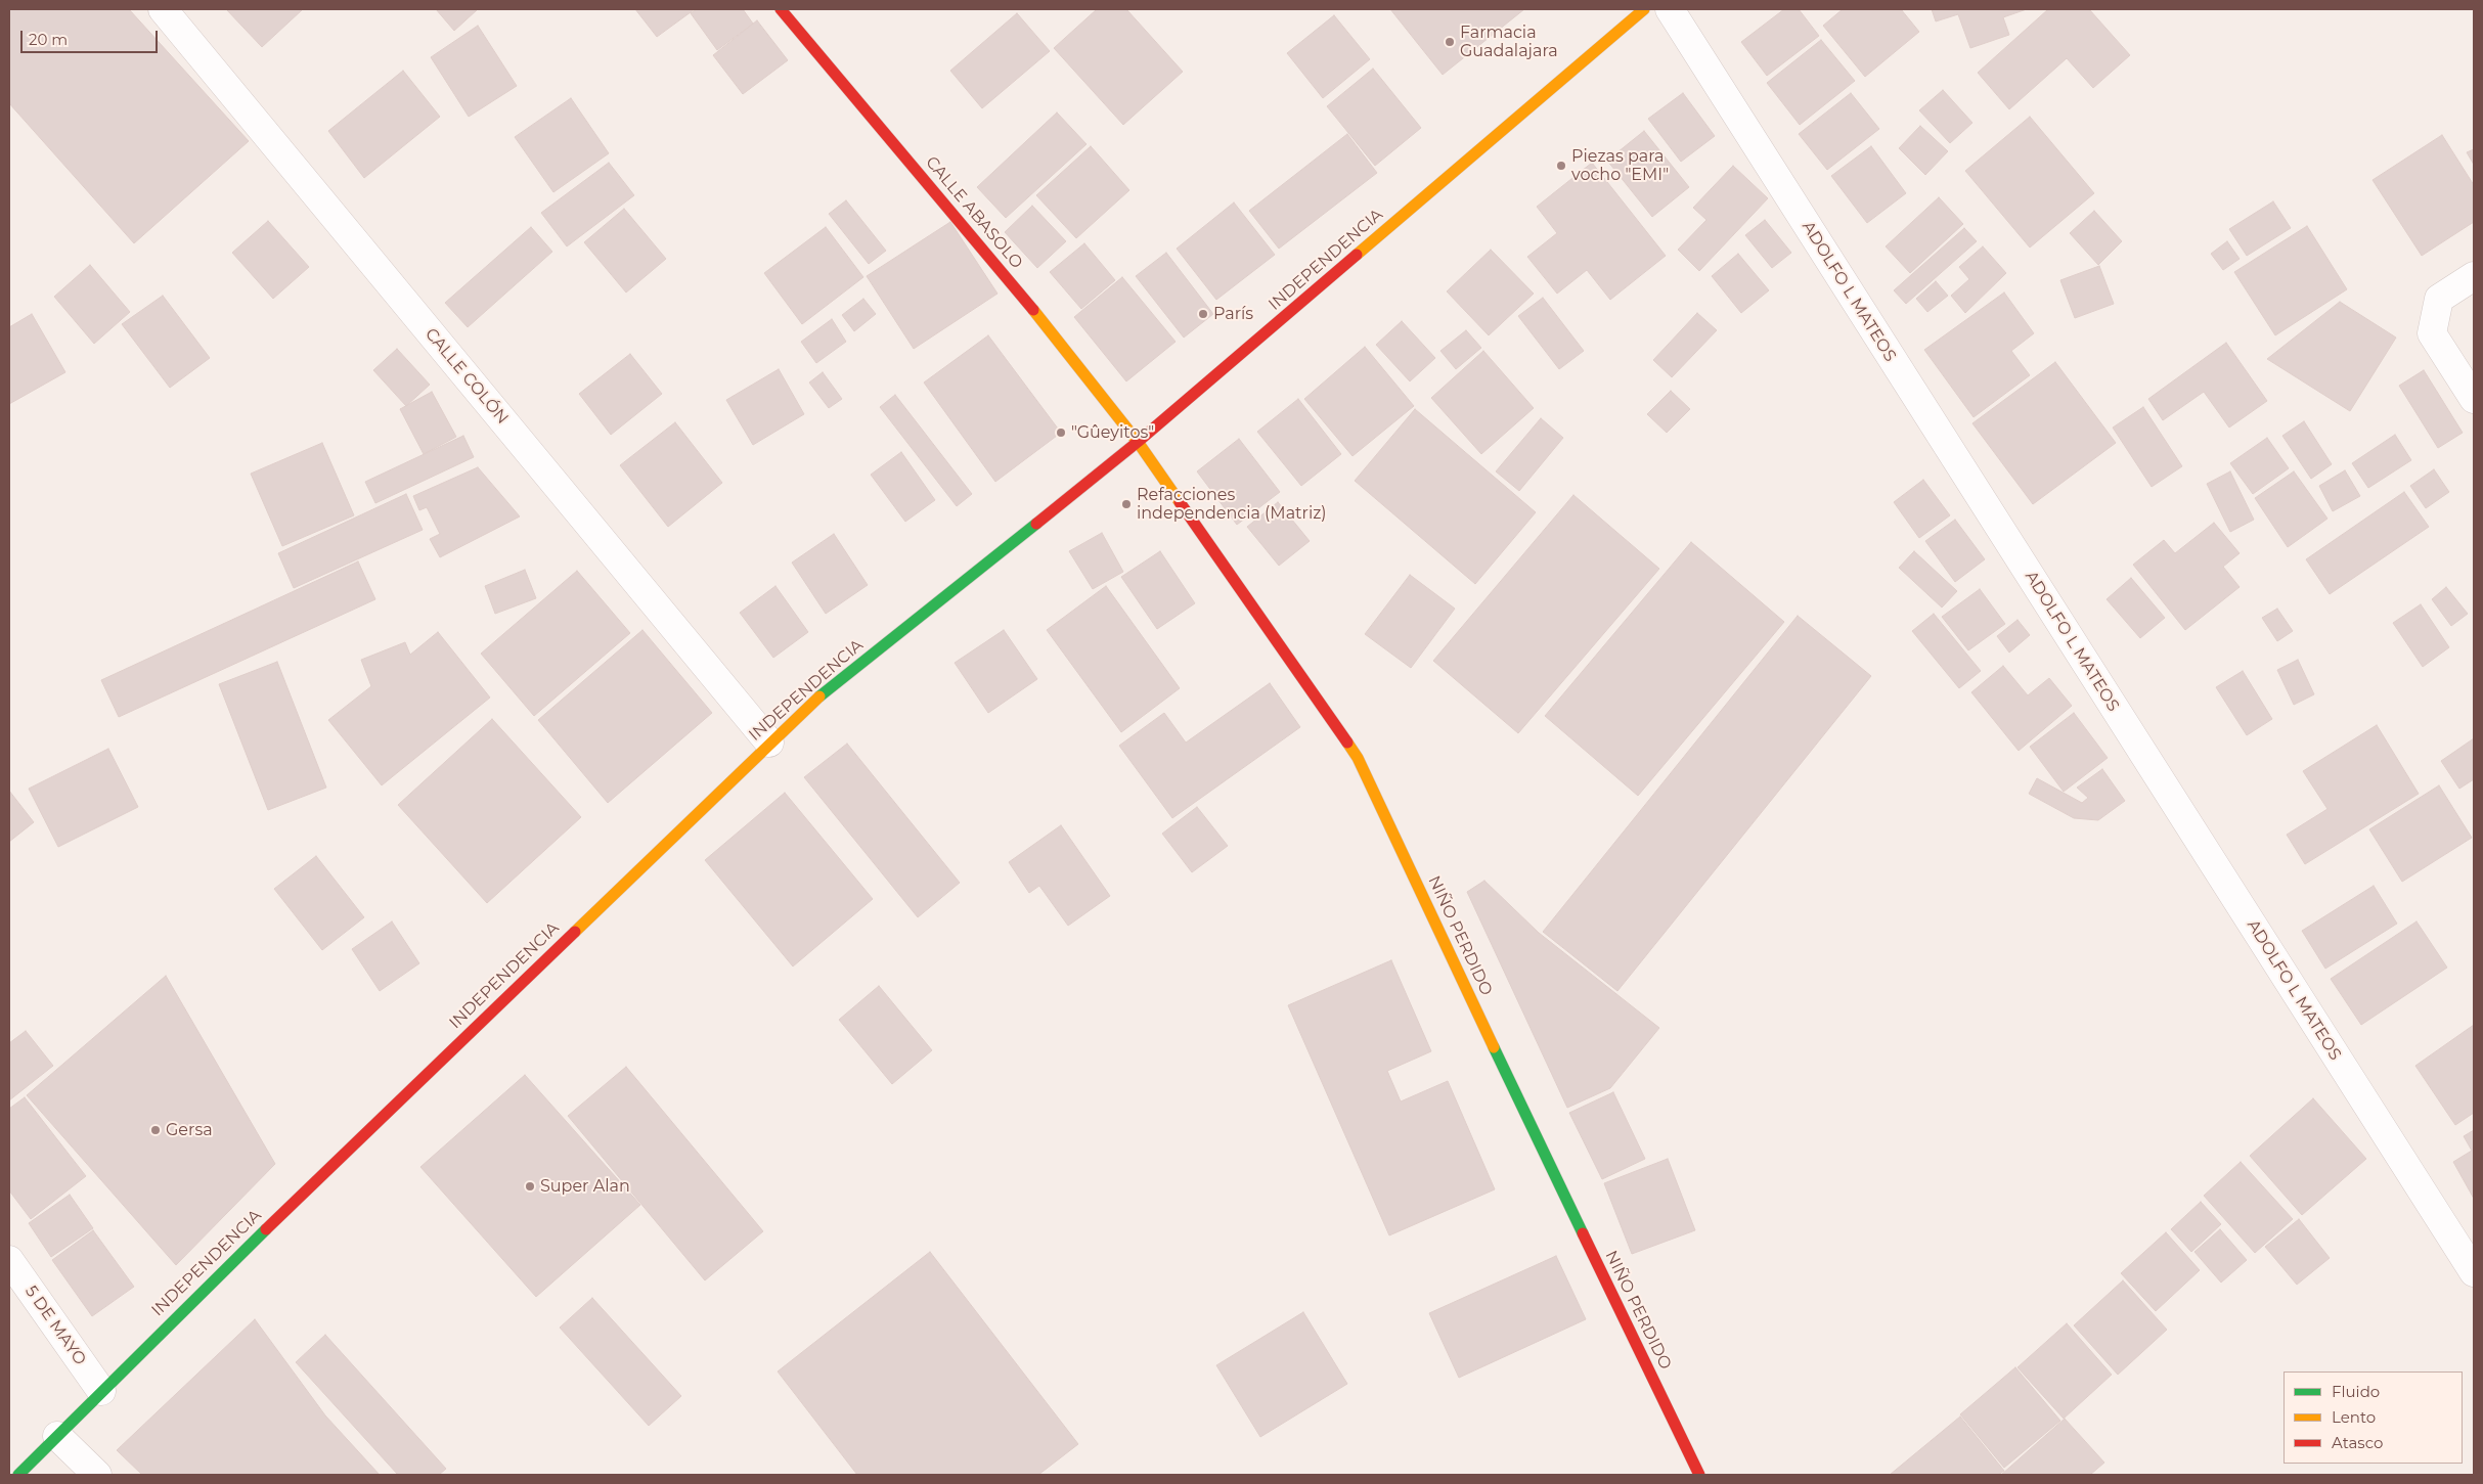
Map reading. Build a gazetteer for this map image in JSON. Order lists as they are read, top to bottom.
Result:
{
  "streets": {
    "street": [
      "CALLE ABASOLO",
      "INDEPENDENCIA",
      "ADOLFO L MATEOS",
      "CALLE COLÓN",
      "NIÑO PERDIDO",
      "5 DE MAYO"
    ]
  },
  "crossings": [
    ["CALLE ABASOLO", "INDEPENDENCIA"],
    ["CALLE ABASOLO", "NIÑO PERDIDO"],
    ["INDEPENDENCIA", "CALLE COLÓN"],
    ["INDEPENDENCIA", "NIÑO PERDIDO"],
    ["INDEPENDENCIA", "5 DE MAYO"]
  ],
  "places": [
    "Farmacia Guadalajara",
    "Piezas para vocho \"EMI\"",
    "París",
    "\"Gûeyitos\"",
    "Refacciones independencia (Matriz)",
    "Gersa",
    "Super Alan"
  ],
  "legend": ["Fluido", "Lento", "Atasco"],
  "scale_bar": "20 m"
}
